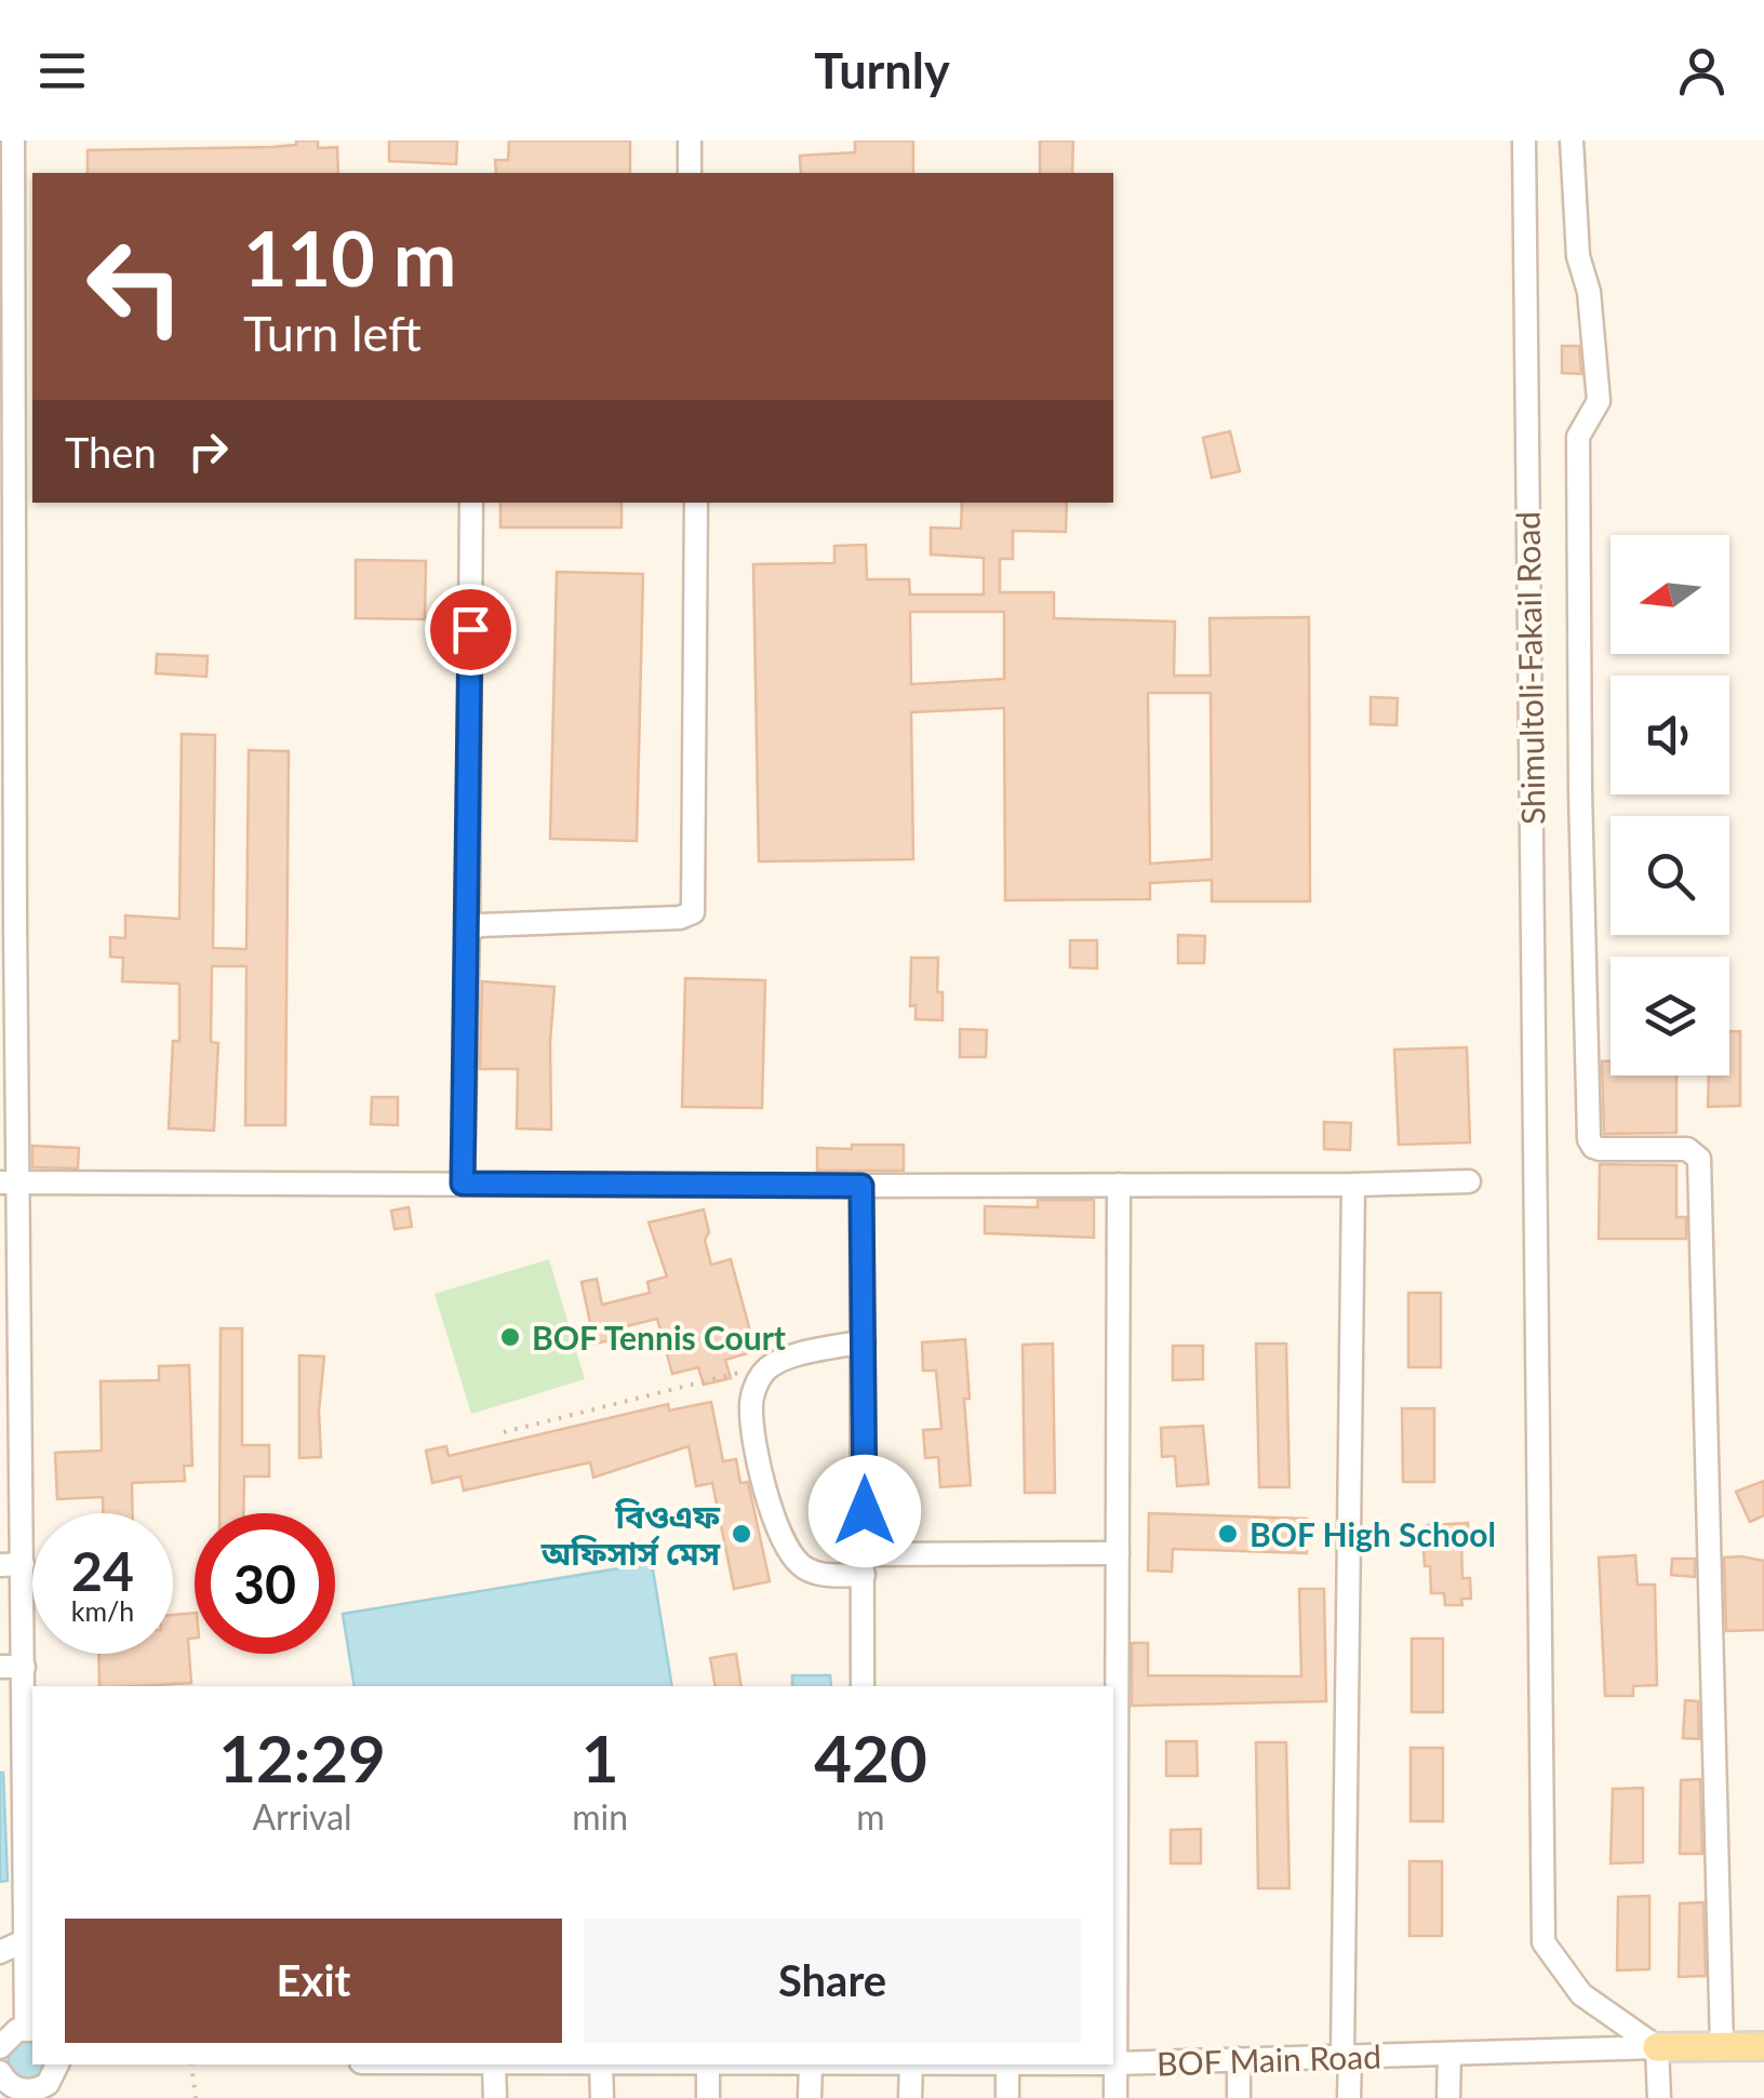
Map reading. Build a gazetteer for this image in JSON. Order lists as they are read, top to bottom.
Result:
{
  "streets": {
    "street": ["Shimultoli-Fakail Road", "BOF Main Road"]
  },
  "crossings": [
    ["Shimultoli-Fakail Road", "BOF Main Road"]
  ],
  "places": ["BOF Tennis Court", "বিওএফ অফিসার্স মেস", "BOF High School"],
  "north": "left",
  "page": {
    "header": "Turnly",
    "turn": ["110 m", "Turn left"],
    "then": "Then",
    "speed": "24 km/h",
    "limit": "30",
    "eta": [
      "12:29",
      "Arrival",
      "1",
      "min",
      "420",
      "m"
    ],
    "buttons": ["Exit", "Share"]
  }
}
